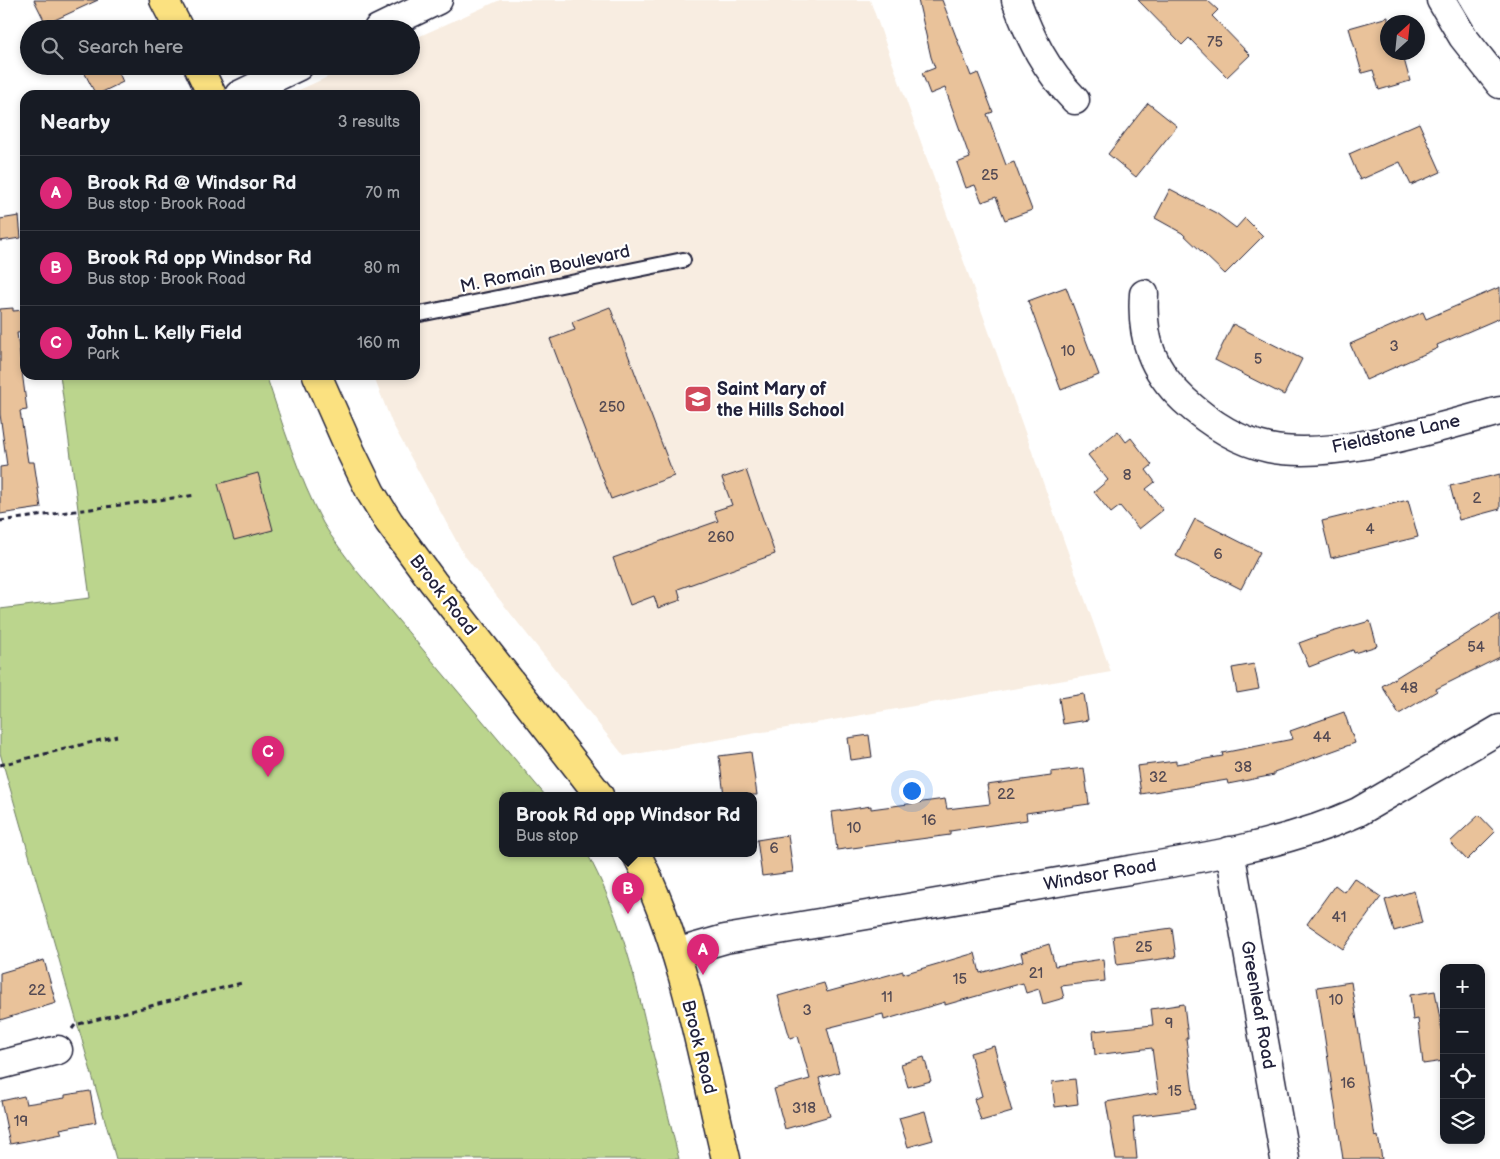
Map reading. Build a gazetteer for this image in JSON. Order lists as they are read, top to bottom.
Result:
{
  "streets": {
    "main road": ["Brook Road"],
    "street": ["Fieldstone Lane", "Windsor Road", "Greenleaf Road"],
    "lane": ["M. Romain Boulevard"]
  },
  "crossings": [
    ["Brook Road", "Windsor Road"],
    ["Windsor Road", "Greenleaf Road"]
  ],
  "places": {
    "school or university": ["Saint Mary of the Hills School"]
  },
  "house_numbers": [
    "75",
    "25",
    "3",
    "10",
    "5",
    "250",
    "8",
    "2",
    "4",
    "260",
    "6",
    "54",
    "48",
    "44",
    "38",
    "32",
    "22",
    "16",
    "10",
    "6",
    "41",
    "25",
    "21",
    "15",
    "22",
    "11",
    "10",
    "3",
    "9",
    "16",
    "15",
    "318",
    "19"
  ],
  "north": "top right",
  "page": {
    "search": "Search here",
    "heading": ["Nearby", "3 results"],
    "list": [
      {
        "mark": "A",
        "name": "Brook Rd @ Windsor Rd",
        "note": "Bus stop · Brook Road",
        "value": "70 m"
      },
      {
        "mark": "B",
        "name": "Brook Rd opp Windsor Rd",
        "note": "Bus stop · Brook Road",
        "value": "80 m"
      },
      {
        "mark": "C",
        "name": "John L. Kelly Field",
        "note": "Park",
        "value": "160 m"
      }
    ],
    "pins": ["C", "B", "A"],
    "popup": ["Brook Rd opp Windsor Rd", "Bus stop"],
    "map_buttons": ["+", "−"]
  }
}
